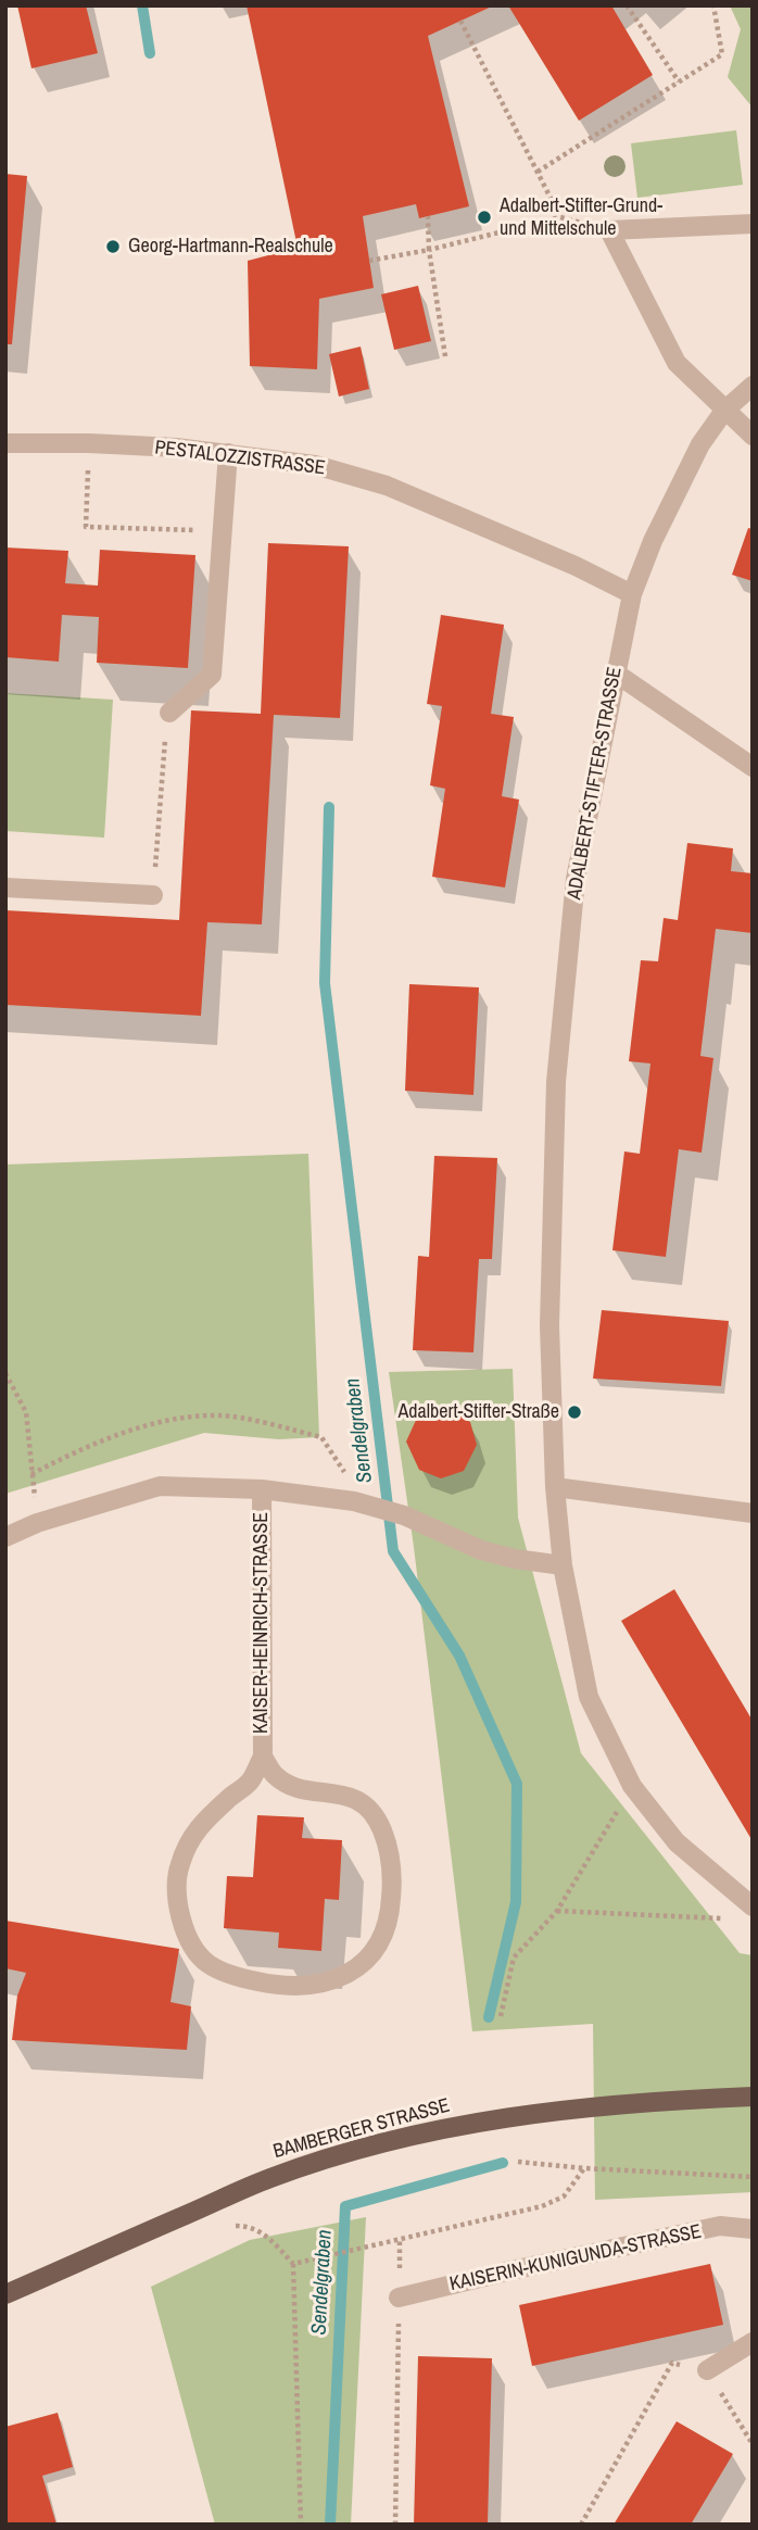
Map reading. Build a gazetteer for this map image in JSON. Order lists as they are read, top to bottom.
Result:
{
  "streets": {
    "main road": ["BAMBERGER STRASSE"],
    "street": [
      "PESTALOZZISTRASSE",
      "ADALBERT-STIFTER-STRASSE",
      "KAISER-HEINRICH-STRASSE",
      "KAISERIN-KUNIGUNDA-STRASSE"
    ]
  },
  "crossings": [
    ["PESTALOZZISTRASSE", "ADALBERT-STIFTER-STRASSE"],
    ["ADALBERT-STIFTER-STRASSE", "KAISER-HEINRICH-STRASSE"]
  ],
  "water": ["Sendelgraben"],
  "places": ["Adalbert-Stifter-Grund- und Mittelschule", "Georg-Hartmann-Realschule", "Adalbert-Stifter-Straße"]
}
